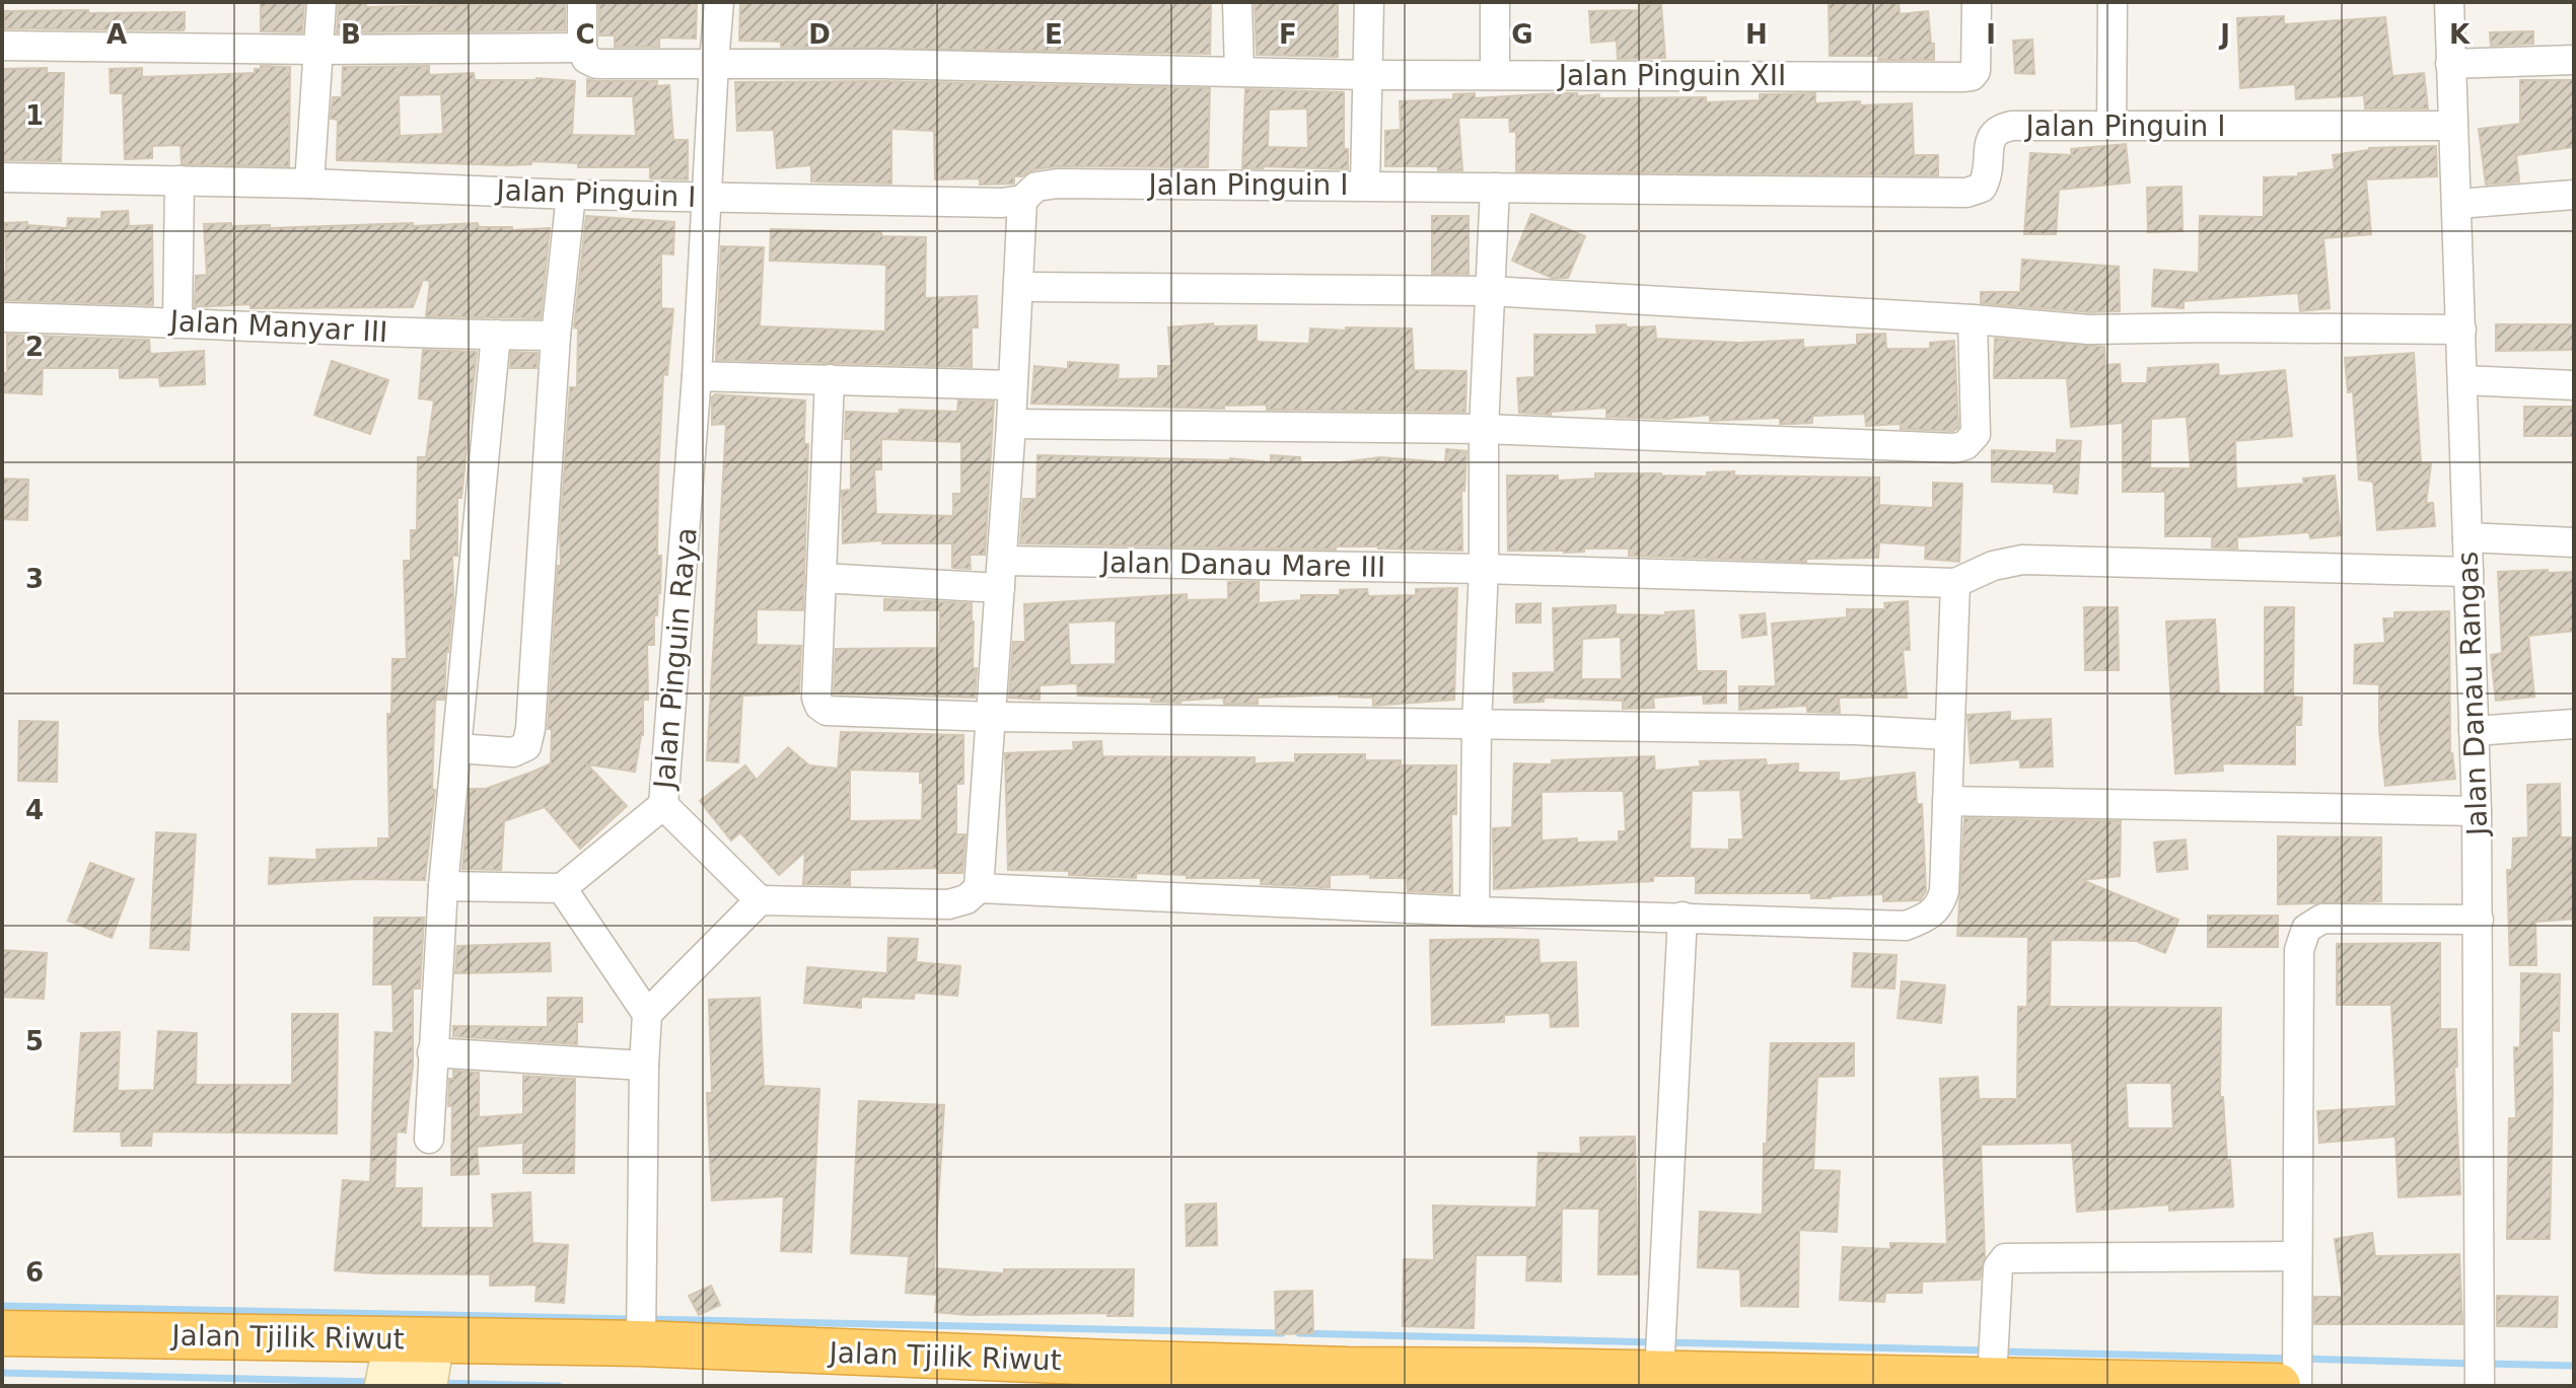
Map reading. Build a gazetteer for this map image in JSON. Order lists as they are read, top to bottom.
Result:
{
  "streets": {
    "highway": ["Jalan Tjilik Riwut"],
    "street": [
      "Jalan Pinguin XII",
      "Jalan Pinguin I",
      "Jalan Manyar III",
      "Jalan Danau Mare III",
      "Jalan Pinguin Raya",
      "Jalan Danau Rangas"
    ]
  },
  "crossings": [
    ["Jalan Pinguin XII", "Jalan Pinguin Raya"],
    ["Jalan Pinguin I", "Jalan Pinguin Raya"],
    ["Jalan Pinguin I", "Jalan Danau Rangas"]
  ],
  "grid": {
    "columns": [
      "A",
      "B",
      "C",
      "D",
      "E",
      "F",
      "G",
      "H",
      "I",
      "J",
      "K"
    ],
    "rows": [
      "1",
      "2",
      "3",
      "4",
      "5",
      "6"
    ]
  }
}
